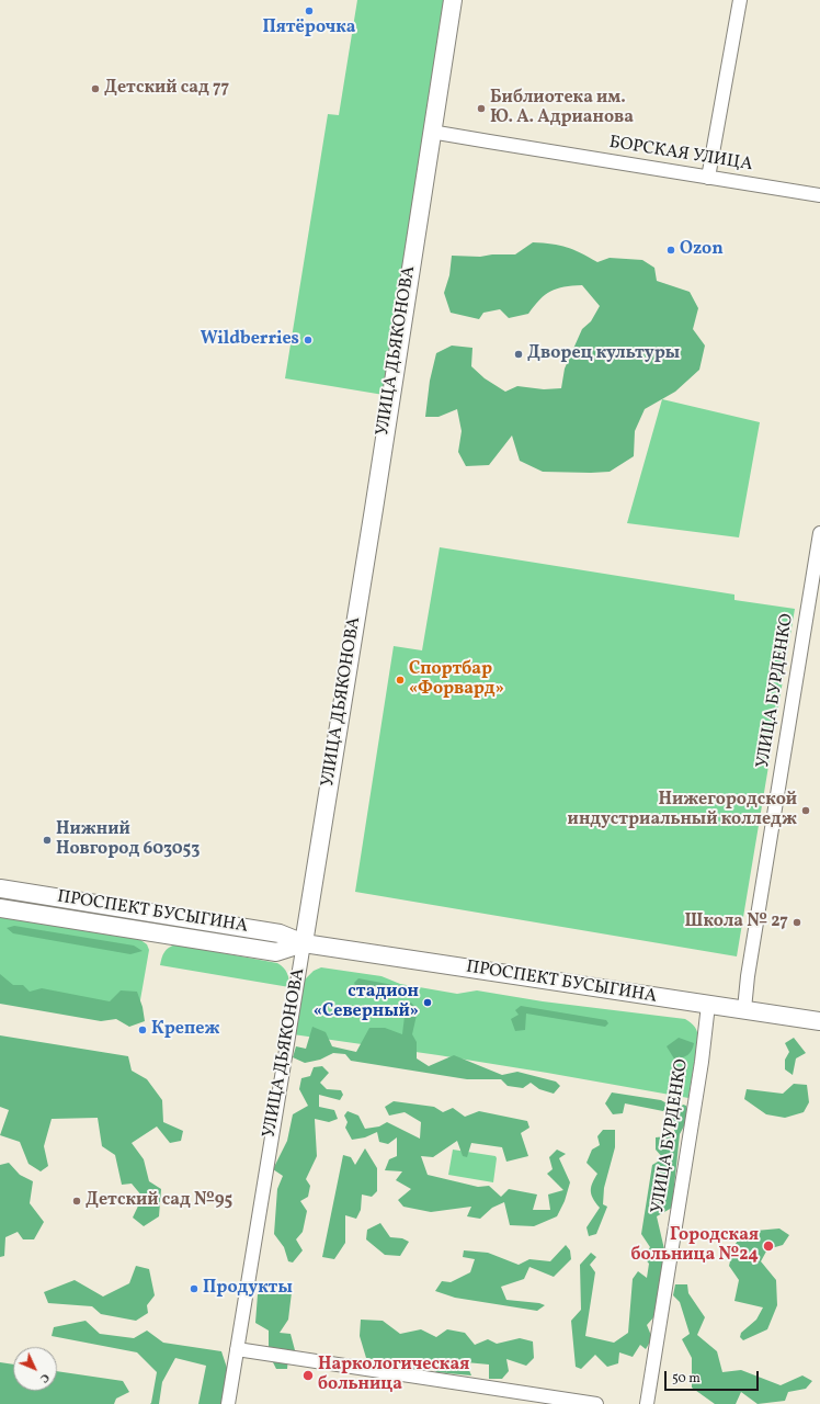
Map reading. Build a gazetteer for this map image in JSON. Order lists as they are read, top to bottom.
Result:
{
  "streets": {
    "main road": ["УЛИЦА ДЬЯКОНОВА", "ПРОСПЕКТ БУСЫГИНА"],
    "street": ["БОРСКАЯ УЛИЦА", "УЛИЦА БУРДЕНКО"]
  },
  "crossings": [
    ["БОРСКАЯ УЛИЦА", "УЛИЦА ДЬЯКОНОВА"],
    ["УЛИЦА ДЬЯКОНОВА", "ПРОСПЕКТ БУСЫГИНА"],
    ["УЛИЦА БУРДЕНКО", "ПРОСПЕКТ БУСЫГИНА"]
  ],
  "places": [
    "Пятёрочка",
    "Детский сад 77",
    "Библиотека им. Ю. А. Адрианова",
    "Ozon",
    "Wildberries",
    "Дворец культуры",
    "Спортбар «Форвард»",
    "Нижегородской индустриальный колледж",
    "Нижний Новгород 603053",
    "Школа № 27",
    "стадион «Северный»",
    "Крепеж",
    "Детский сад №95",
    "Городская больница №24",
    "Продукты",
    "Наркологическая больница"
  ],
  "scale_bar": "50 m",
  "north": "bottom right"
}
